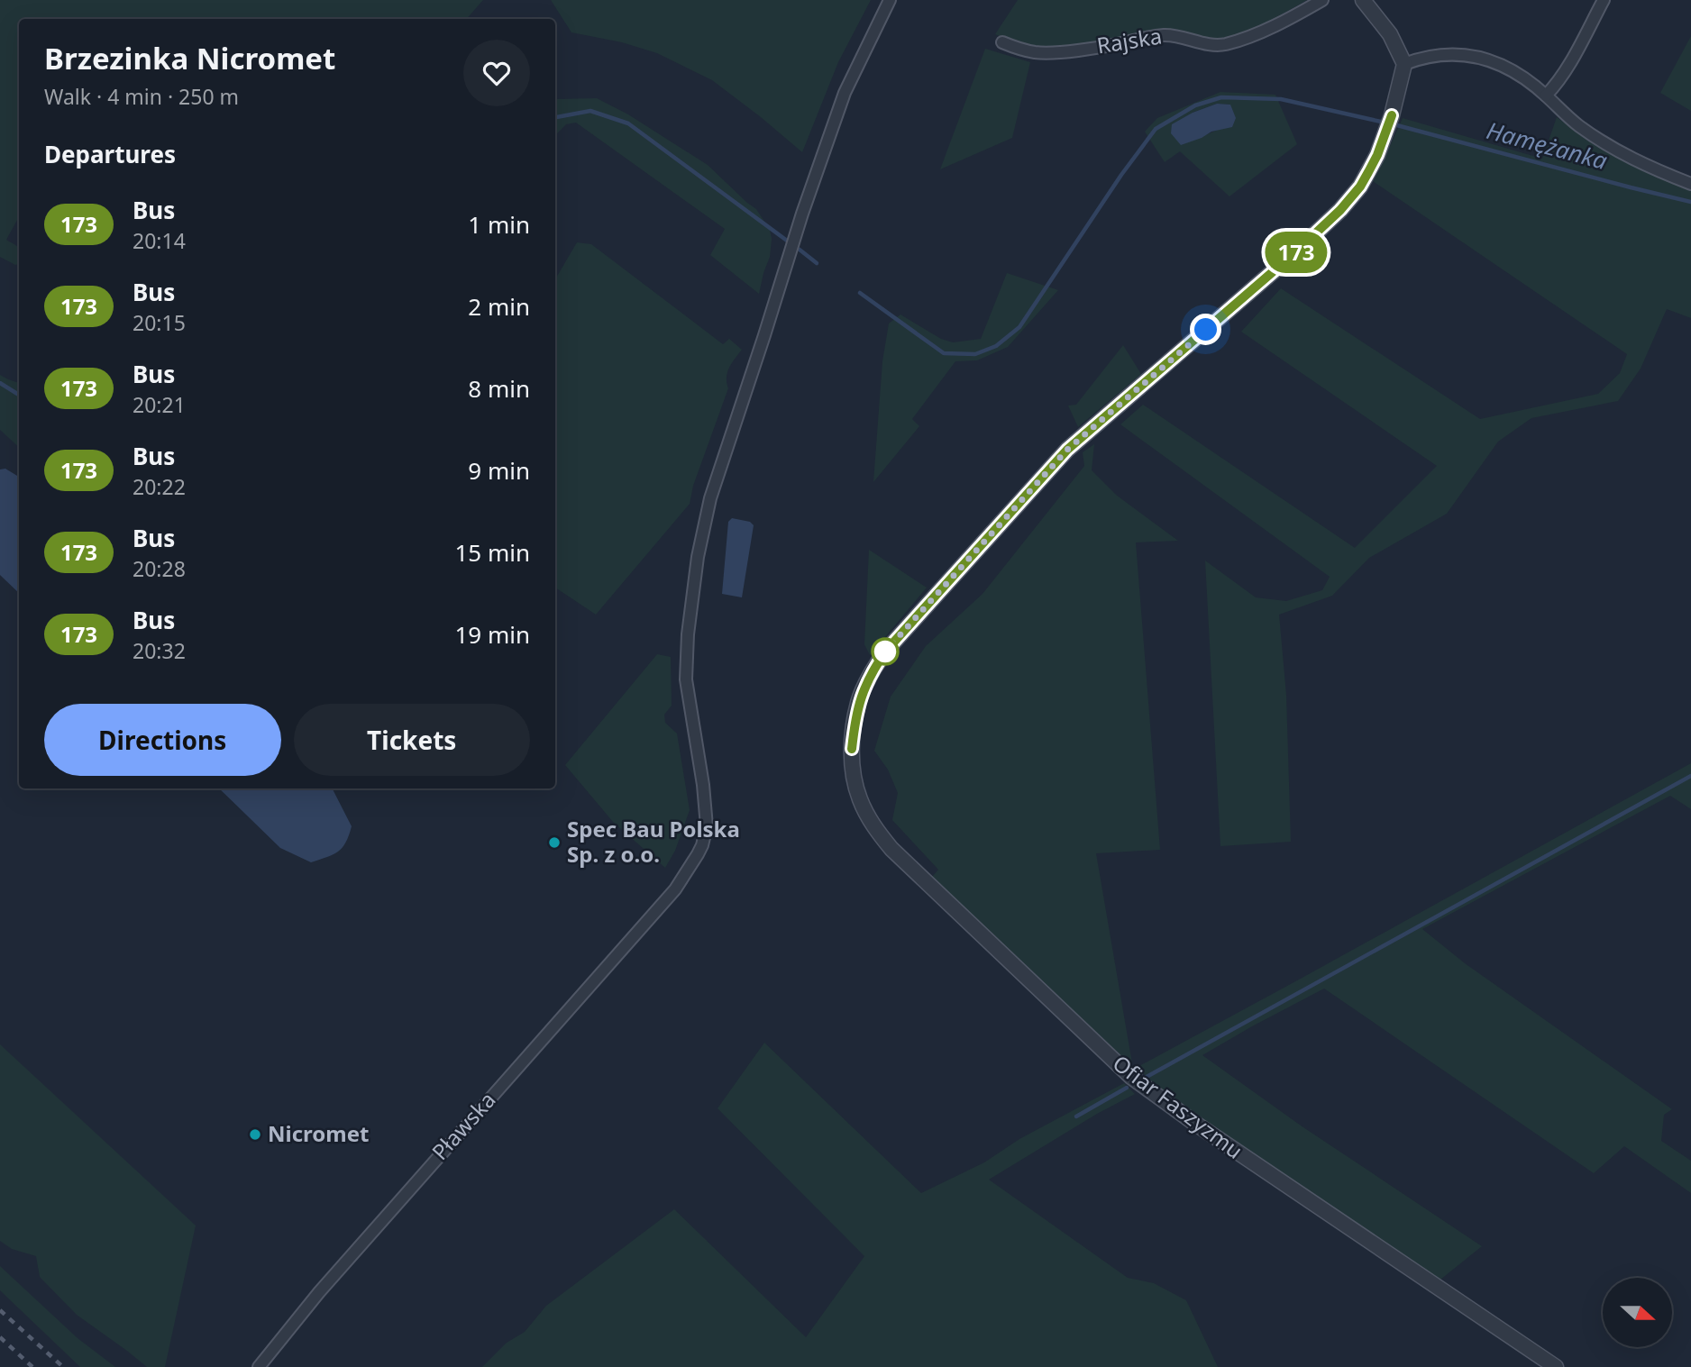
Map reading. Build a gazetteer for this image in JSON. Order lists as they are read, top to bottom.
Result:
{
  "streets": {
    "street": ["Rajska", "Ofiar Faszyzmu", "Pławska"]
  },
  "water": ["Hamężanka"],
  "places": ["Spec Bau Polska Sp. z o.o.", "Nicromet"],
  "lines": ["bus line 173"],
  "north": "right",
  "page": {
    "on_map": "173",
    "heading": [
      ["Brzezinka Nicromet", "Walk · 4 min · 250 m"],
      "Departures"
    ],
    "list": [
      {
        "mark": "173",
        "name": "Bus",
        "note": "20:14",
        "value": "1 min"
      },
      {
        "mark": "173",
        "name": "Bus",
        "note": "20:15",
        "value": "2 min"
      },
      {
        "mark": "173",
        "name": "Bus",
        "note": "20:21",
        "value": "8 min"
      },
      {
        "mark": "173",
        "name": "Bus",
        "note": "20:22",
        "value": "9 min"
      },
      {
        "mark": "173",
        "name": "Bus",
        "note": "20:28",
        "value": "15 min"
      },
      {
        "mark": "173",
        "name": "Bus",
        "note": "20:32",
        "value": "19 min"
      }
    ],
    "buttons": ["Directions", "Tickets"]
  }
}
